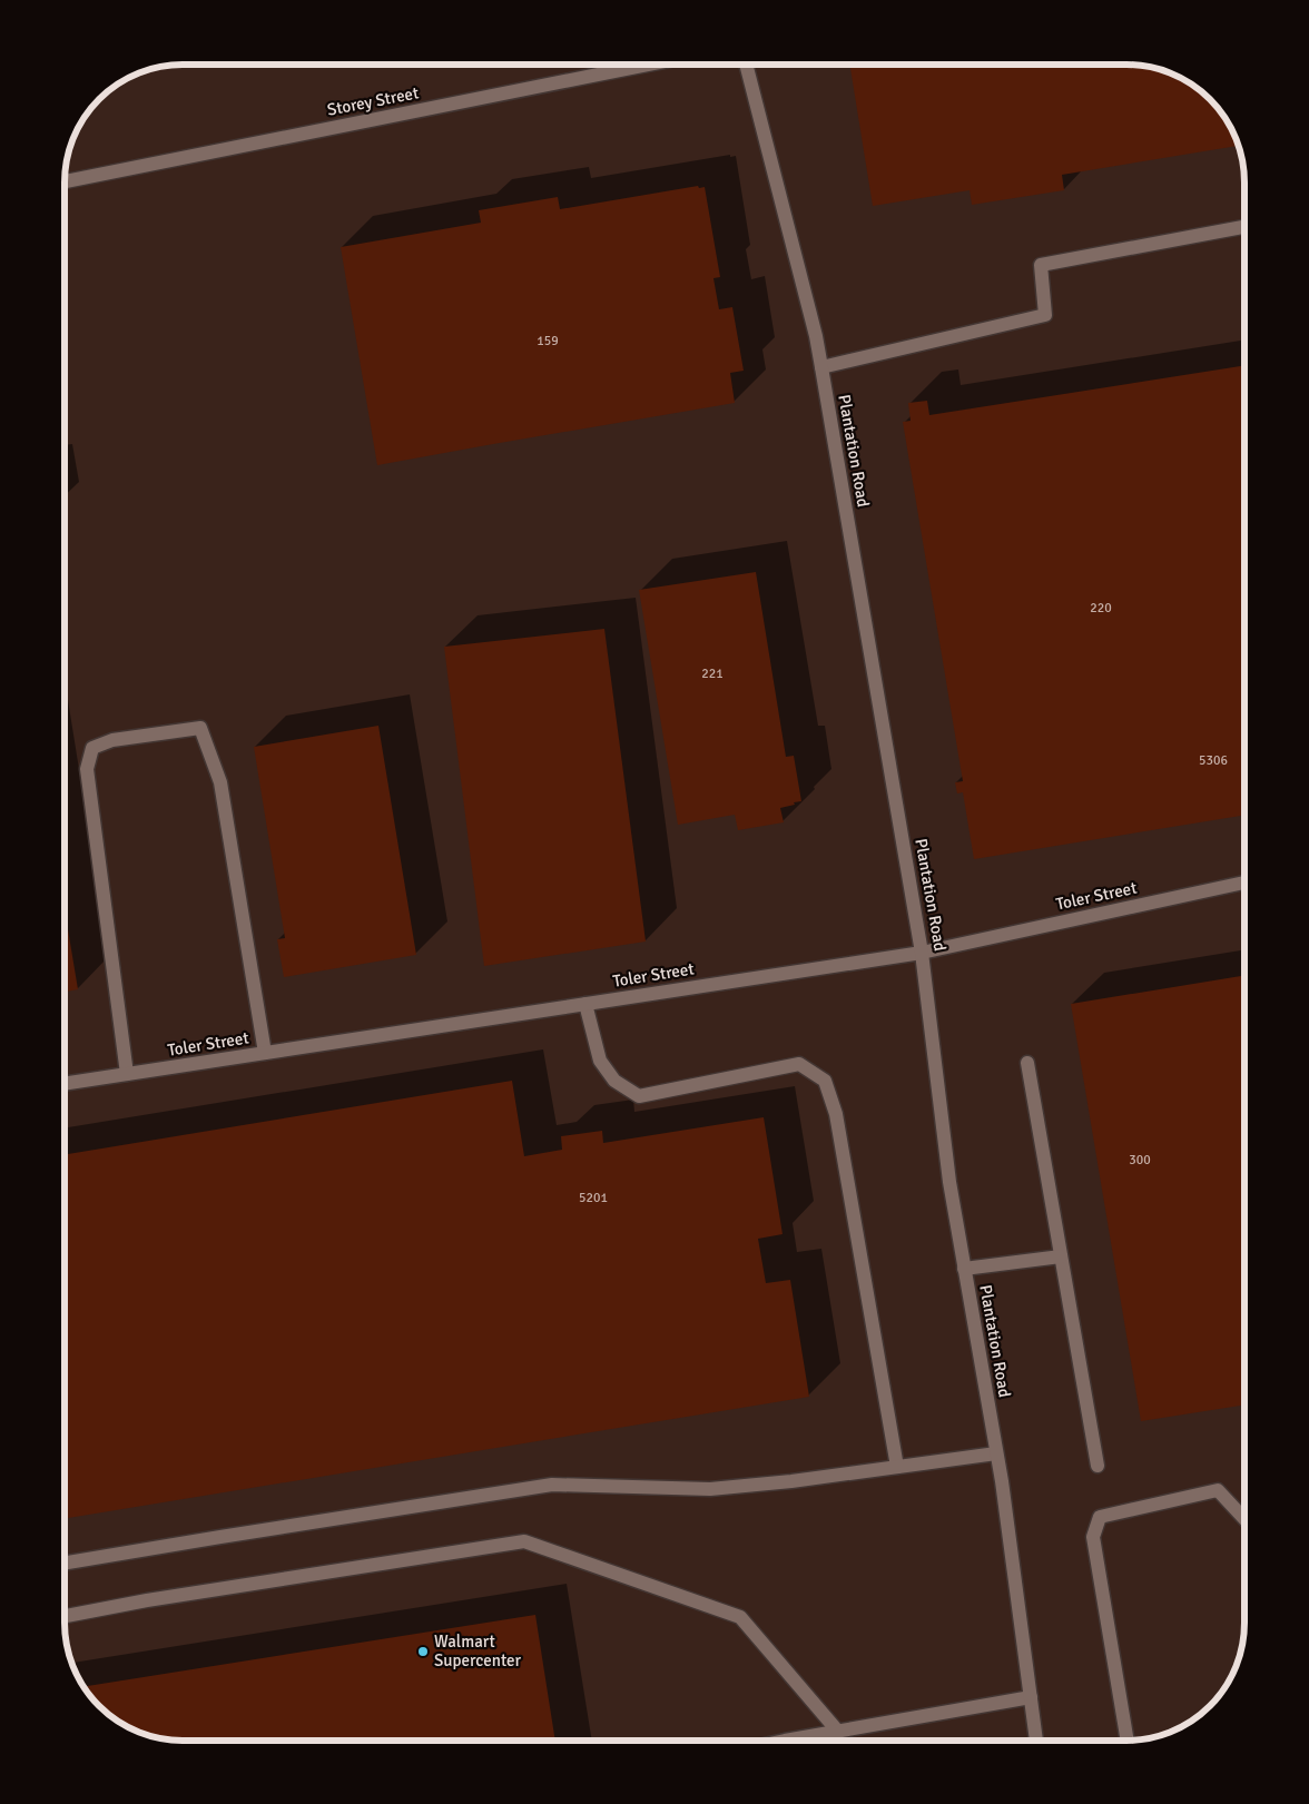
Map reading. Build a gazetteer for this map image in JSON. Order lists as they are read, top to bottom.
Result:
{
  "streets": {
    "street": ["Storey Street", "Plantation Road", "Toler Street"]
  },
  "crossings": [
    ["Plantation Road", "Toler Street"]
  ],
  "places": ["Walmart Supercenter"],
  "house_numbers": [
    "159",
    "220",
    "221",
    "5306",
    "300",
    "5201"
  ]
}
